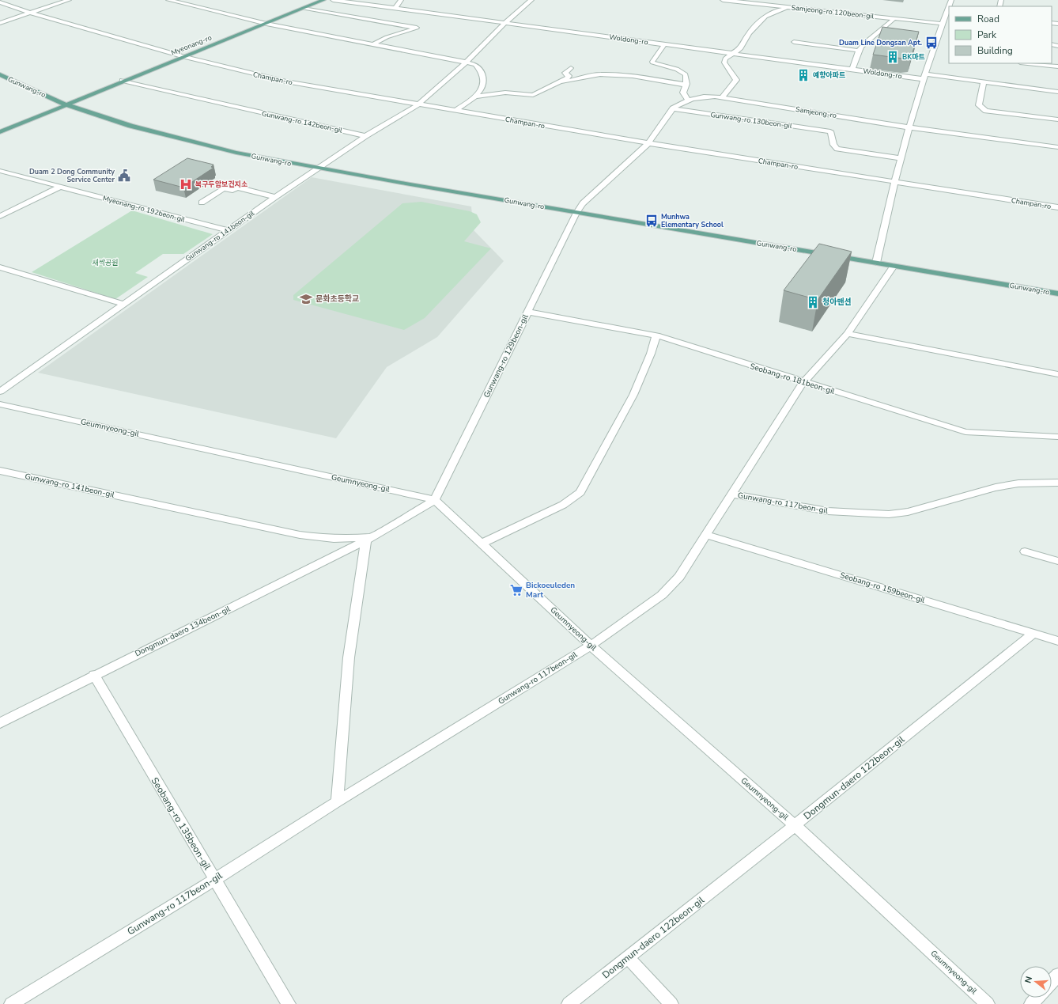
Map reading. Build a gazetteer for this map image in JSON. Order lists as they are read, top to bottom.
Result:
{
  "streets": {
    "main road": ["Myeonang-ro", "Gunwang-ro"],
    "street": [
      "Samjeong-ro 120beon-gil",
      "Woldong-ro",
      "Champan-ro",
      "Samjeong-ro",
      "Gunwang-ro 130beon-gil",
      "Gunwang-ro 142beon-gil",
      "Myeonang-ro 192beon-gil",
      "Gunwang-ro 141beon-gil",
      "Gunwang-ro 129beon-gil",
      "Seobang-ro 181beon-gil",
      "Geumnyeong-gil",
      "Gunwang-ro 117beon-gil",
      "Seobang-ro 159beon-gil",
      "Dongmun-daero 134beon-gil",
      "Dongmun-daero 122beon-gil",
      "Seobang-ro 135beon-gil"
    ]
  },
  "crossings": [
    ["Myeonang-ro", "Champan-ro"],
    ["Myeonang-ro", "Gunwang-ro"],
    ["Myeonang-ro", "Gunwang-ro 142beon-gil"],
    ["Gunwang-ro", "Gunwang-ro 141beon-gil"],
    ["Gunwang-ro", "Gunwang-ro 129beon-gil"],
    ["Gunwang-ro", "Gunwang-ro 117beon-gil"],
    ["Myeonang-ro 192beon-gil", "Gunwang-ro 141beon-gil"],
    ["Gunwang-ro 141beon-gil", "Dongmun-daero 134beon-gil"],
    ["Gunwang-ro 129beon-gil", "Seobang-ro 181beon-gil"],
    ["Gunwang-ro 129beon-gil", "Geumnyeong-gil"],
    ["Gunwang-ro 129beon-gil", "Dongmun-daero 134beon-gil"],
    ["Seobang-ro 181beon-gil", "Gunwang-ro 117beon-gil"],
    ["Geumnyeong-gil", "Gunwang-ro 117beon-gil"],
    ["Geumnyeong-gil", "Dongmun-daero 134beon-gil"],
    ["Geumnyeong-gil", "Dongmun-daero 122beon-gil"],
    ["Gunwang-ro 117beon-gil", "Seobang-ro 159beon-gil"],
    ["Gunwang-ro 117beon-gil", "Seobang-ro 135beon-gil"],
    ["Seobang-ro 159beon-gil", "Dongmun-daero 122beon-gil"],
    ["Dongmun-daero 134beon-gil", "Seobang-ro 135beon-gil"]
  ],
  "parks": ["새싹공원"],
  "places": {
    "bus stop": ["Duam Line Dongsan Apt.", "Munhwa Elementary School"],
    "building": ["BK마트", "예향아파트", "청아맨션"],
    "public building": ["Duam 2 Dong Community Service Center"],
    "hospital": ["북구두암보건지소"],
    "school or university": ["문화초등학교"],
    "supermarket": ["Bickoeuleden Mart"]
  },
  "legend": ["Road", "Park", "Building"],
  "north": "left"
}
